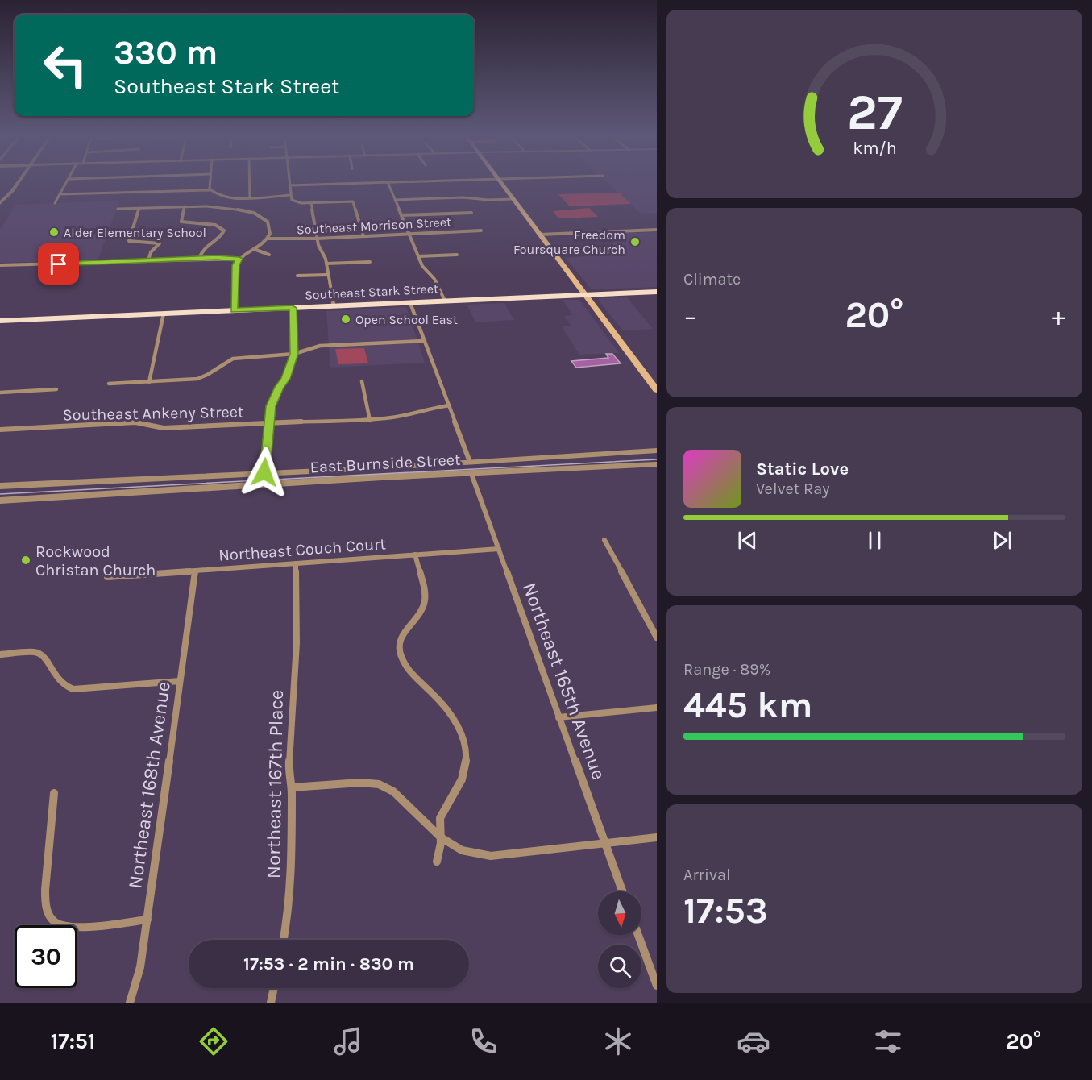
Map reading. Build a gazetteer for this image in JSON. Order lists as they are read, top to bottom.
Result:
{
  "streets": {
    "main road": ["Southeast Stark Street"],
    "street": [
      "Southeast Morrison Street",
      "Southeast Ankeny Street",
      "East Burnside Street",
      "Northeast Couch Court",
      "Northeast 165th Avenue",
      "Northeast 167th Place",
      "Northeast 168th Avenue"
    ]
  },
  "crossings": [
    ["East Burnside Street", "Northeast 165th Avenue"],
    ["Northeast Couch Court", "Northeast 165th Avenue"],
    ["Northeast Couch Court", "Northeast 167th Place"],
    ["Northeast Couch Court", "Northeast 168th Avenue"]
  ],
  "places": [
    "Alder Elementary School",
    "Freedom Foursquare Church",
    "Open School East",
    "Rockwood Christan Church"
  ],
  "north": "bottom",
  "page": {
    "turn": ["330 m", "Southeast Stark Street"],
    "tile": [
      "Climate",
      ["Range · 89%", "445 km"],
      ["Arrival", "17:53"]
    ],
    "heat": ["−", "20°", "+"],
    "song": ["Static Love", "Velvet Ray"],
    "limit": "30",
    "trip": "17:53 · 2 min · 830 m",
    "tabs": ["17:51", "20°"],
    "gauge": ["27", "km/h"]
  }
}
